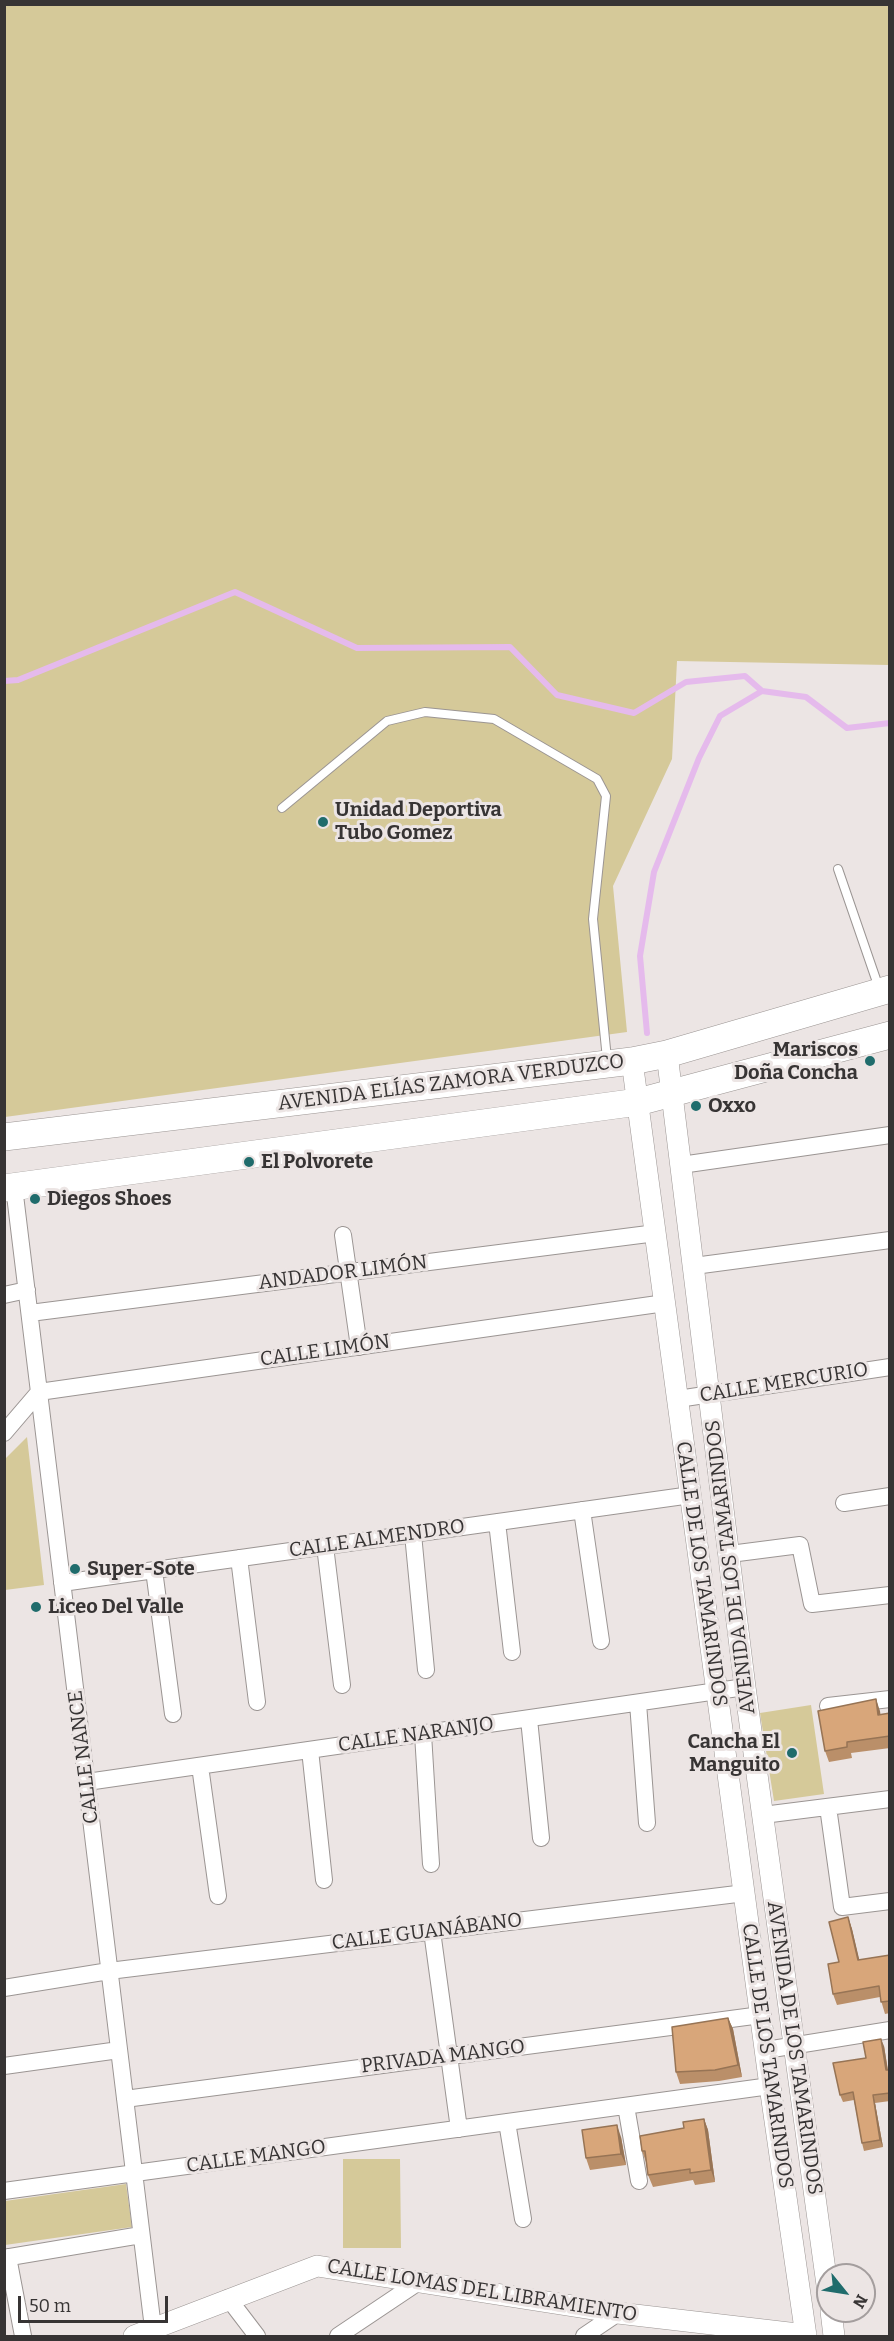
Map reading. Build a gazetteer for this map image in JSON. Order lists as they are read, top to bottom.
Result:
{
  "streets": {
    "main road": ["AVENIDA ELÍAS ZAMORA VERDUZCO"],
    "street": [
      "ANDADOR LIMÓN",
      "CALLE LIMÓN",
      "CALLE MERCURIO",
      "CALLE ALMENDRO",
      "AVENIDA DE LOS TAMARINDOS",
      "CALLE DE LOS TAMARINDOS",
      "CALLE NARANJO",
      "CALLE NANCE",
      "CALLE GUANÁBANO",
      "PRIVADA MANGO",
      "CALLE MANGO",
      "CALLE LOMAS DEL LIBRAMIENTO"
    ]
  },
  "crossings": [
    ["AVENIDA ELÍAS ZAMORA VERDUZCO", "AVENIDA DE LOS TAMARINDOS"],
    ["AVENIDA ELÍAS ZAMORA VERDUZCO", "CALLE DE LOS TAMARINDOS"],
    ["ANDADOR LIMÓN", "CALLE DE LOS TAMARINDOS"],
    ["ANDADOR LIMÓN", "CALLE NANCE"],
    ["CALLE LIMÓN", "CALLE DE LOS TAMARINDOS"],
    ["CALLE LIMÓN", "CALLE NANCE"],
    ["CALLE MERCURIO", "AVENIDA DE LOS TAMARINDOS"],
    ["CALLE MERCURIO", "CALLE DE LOS TAMARINDOS"],
    ["CALLE ALMENDRO", "CALLE DE LOS TAMARINDOS"],
    ["CALLE ALMENDRO", "CALLE NANCE"],
    ["AVENIDA DE LOS TAMARINDOS", "CALLE NARANJO"],
    ["CALLE DE LOS TAMARINDOS", "CALLE NARANJO"],
    ["CALLE DE LOS TAMARINDOS", "CALLE GUANÁBANO"],
    ["CALLE DE LOS TAMARINDOS", "PRIVADA MANGO"],
    ["CALLE DE LOS TAMARINDOS", "CALLE MANGO"],
    ["CALLE DE LOS TAMARINDOS", "CALLE LOMAS DEL LIBRAMIENTO"],
    ["CALLE NARANJO", "CALLE NANCE"],
    ["CALLE NANCE", "CALLE GUANÁBANO"],
    ["CALLE NANCE", "PRIVADA MANGO"],
    ["CALLE NANCE", "CALLE MANGO"],
    ["CALLE NANCE", "CALLE LOMAS DEL LIBRAMIENTO"]
  ],
  "places": [
    "Unidad Deportiva Tubo Gomez",
    "Mariscos Doña Concha",
    "Oxxo",
    "El Polvorete",
    "Diegos Shoes",
    "Super-Sote",
    "Liceo Del Valle",
    "Cancha El Manguito"
  ],
  "scale_bar": "50 m",
  "north": "bottom right"
}
